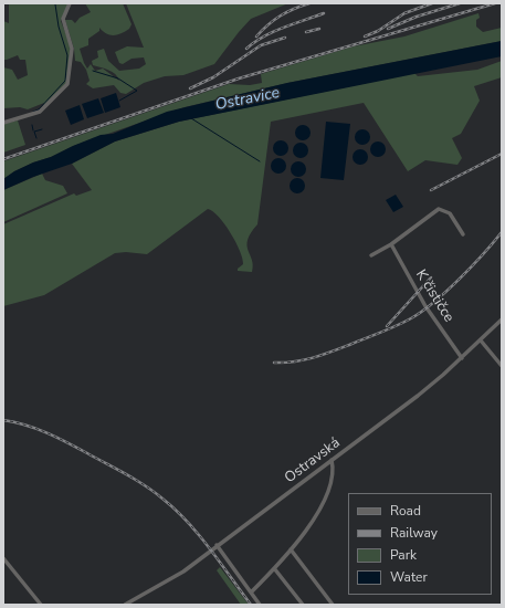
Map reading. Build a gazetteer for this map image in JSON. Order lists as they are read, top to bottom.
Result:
{
  "streets": {
    "street": ["K čističce", "Ostravská"]
  },
  "crossings": [
    ["K čističce", "Ostravská"]
  ],
  "water": ["Ostravice"],
  "legend": [
    "Road",
    "Railway",
    "Park",
    "Water"
  ]
}
